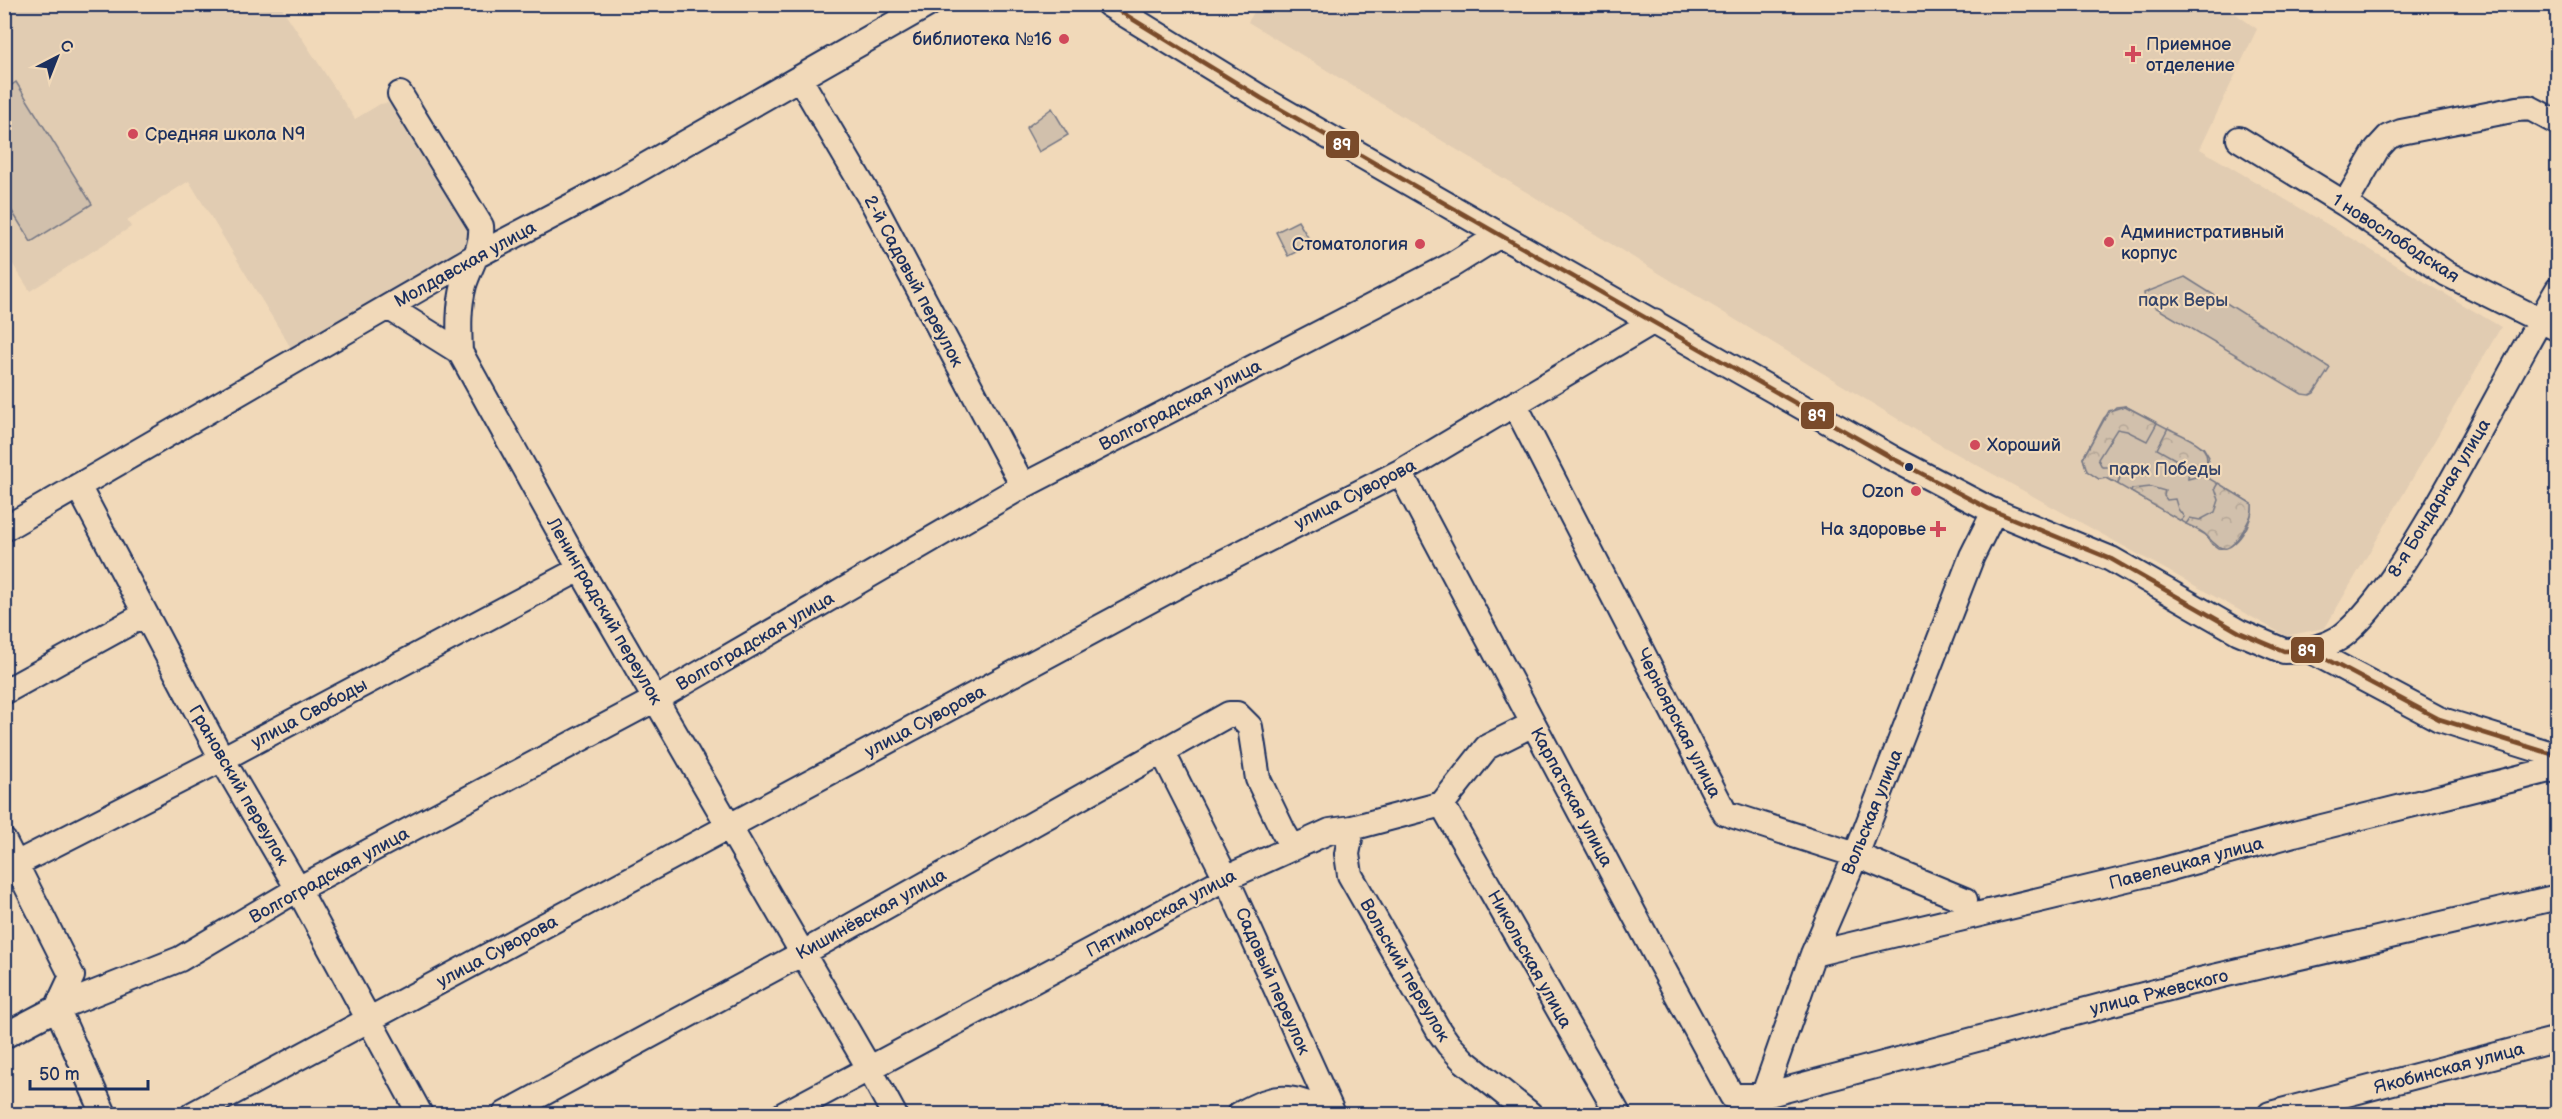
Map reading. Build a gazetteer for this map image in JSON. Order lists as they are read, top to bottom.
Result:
{
  "streets": {
    "street": [
      "1 новослободская",
      "Молдавская улица",
      "2-й Садовый переулок",
      "Волгоградская улица",
      "улица Суворова",
      "8-я Бондарная улица",
      "Ленинградский переулок",
      "улица Свободы",
      "Черноярская улица",
      "Грановский переулок",
      "Карпатская улица",
      "Вольская улица",
      "Павелецкая улица",
      "Пятиморская улица",
      "Кишинёвская улица",
      "Никольская улица",
      "Вольский переулок",
      "Садовый переулок",
      "улица Ржевского",
      "Якобинская улица"
    ]
  },
  "crossings": [
    ["1 новослободская", "8-я Бондарная улица"],
    ["Молдавская улица", "2-й Садовый переулок"],
    ["Молдавская улица", "Ленинградский переулок"],
    ["Молдавская улица", "Грановский переулок"],
    ["2-й Садовый переулок", "Волгоградская улица"],
    ["Волгоградская улица", "Ленинградский переулок"],
    ["Волгоградская улица", "Грановский переулок"],
    ["улица Суворова", "Ленинградский переулок"],
    ["улица Суворова", "Черноярская улица"],
    ["улица Суворова", "Грановский переулок"],
    ["улица Суворова", "Карпатская улица"],
    ["Ленинградский переулок", "улица Свободы"],
    ["Ленинградский переулок", "Пятиморская улица"],
    ["Ленинградский переулок", "Кишинёвская улица"],
    ["улица Свободы", "Грановский переулок"],
    ["Черноярская улица", "Вольская улица"],
    ["Карпатская улица", "Вольская улица"],
    ["Карпатская улица", "улица Ржевского"],
    ["Вольская улица", "Павелецкая улица"],
    ["Вольская улица", "улица Ржевского"],
    ["Пятиморская улица", "Кишинёвская улица"],
    ["Пятиморская улица", "Никольская улица"],
    ["Пятиморская улица", "Вольский переулок"],
    ["Пятиморская улица", "Садовый переулок"],
    ["Кишинёвская улица", "Садовый переулок"]
  ],
  "parks": ["парк Веры", "парк Победы"],
  "places": {
    "other": [
      "библиотека №16",
      "Средняя школа N9",
      "Административный корпус",
      "Стоматология",
      "Хороший",
      "Ozon"
    ],
    "health": ["Приемное отделение", "На здоровье"]
  },
  "lines": ["transit line 89"],
  "scale_bar": "50 m",
  "north": "top right"
}
